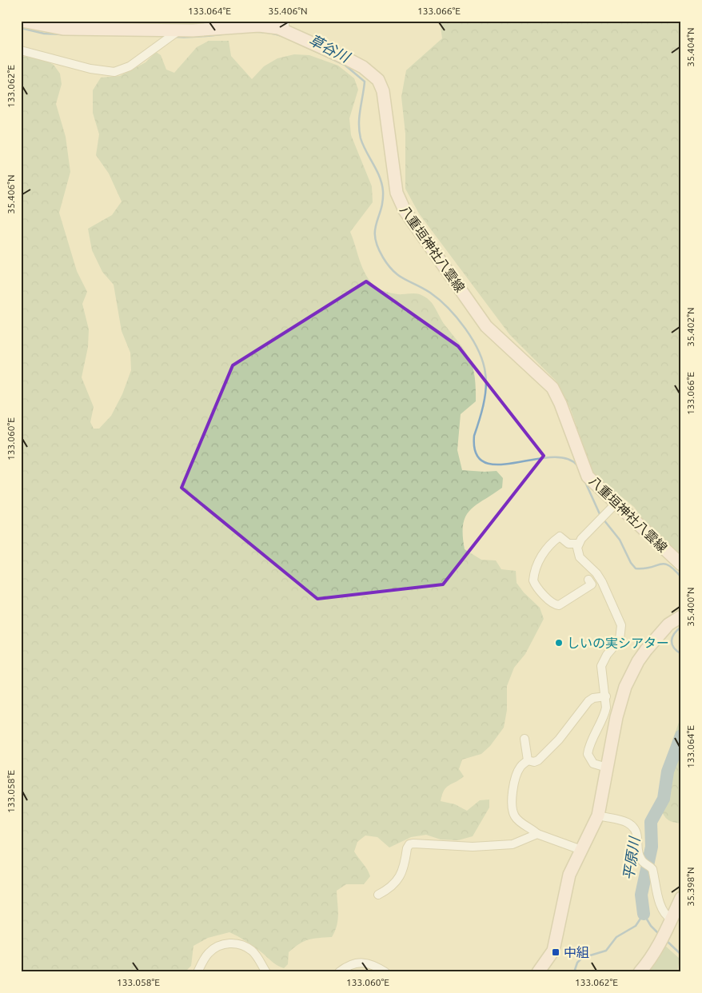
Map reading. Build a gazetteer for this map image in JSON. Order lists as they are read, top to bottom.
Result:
{
  "streets": {
    "main road": ["八重垣神社八雲線"]
  },
  "water": ["草谷川", "平原川"],
  "places": {
    "other": ["しいの実シアター"],
    "transit": ["中組"]
  },
  "coordinates": [
    "133.064°E",
    "35.406°N",
    "133.066°E",
    "35.404°N",
    "133.062°E",
    "35.402°N",
    "133.060°E",
    "35.400°N",
    "133.058°E",
    "35.398°N"
  ]
}
